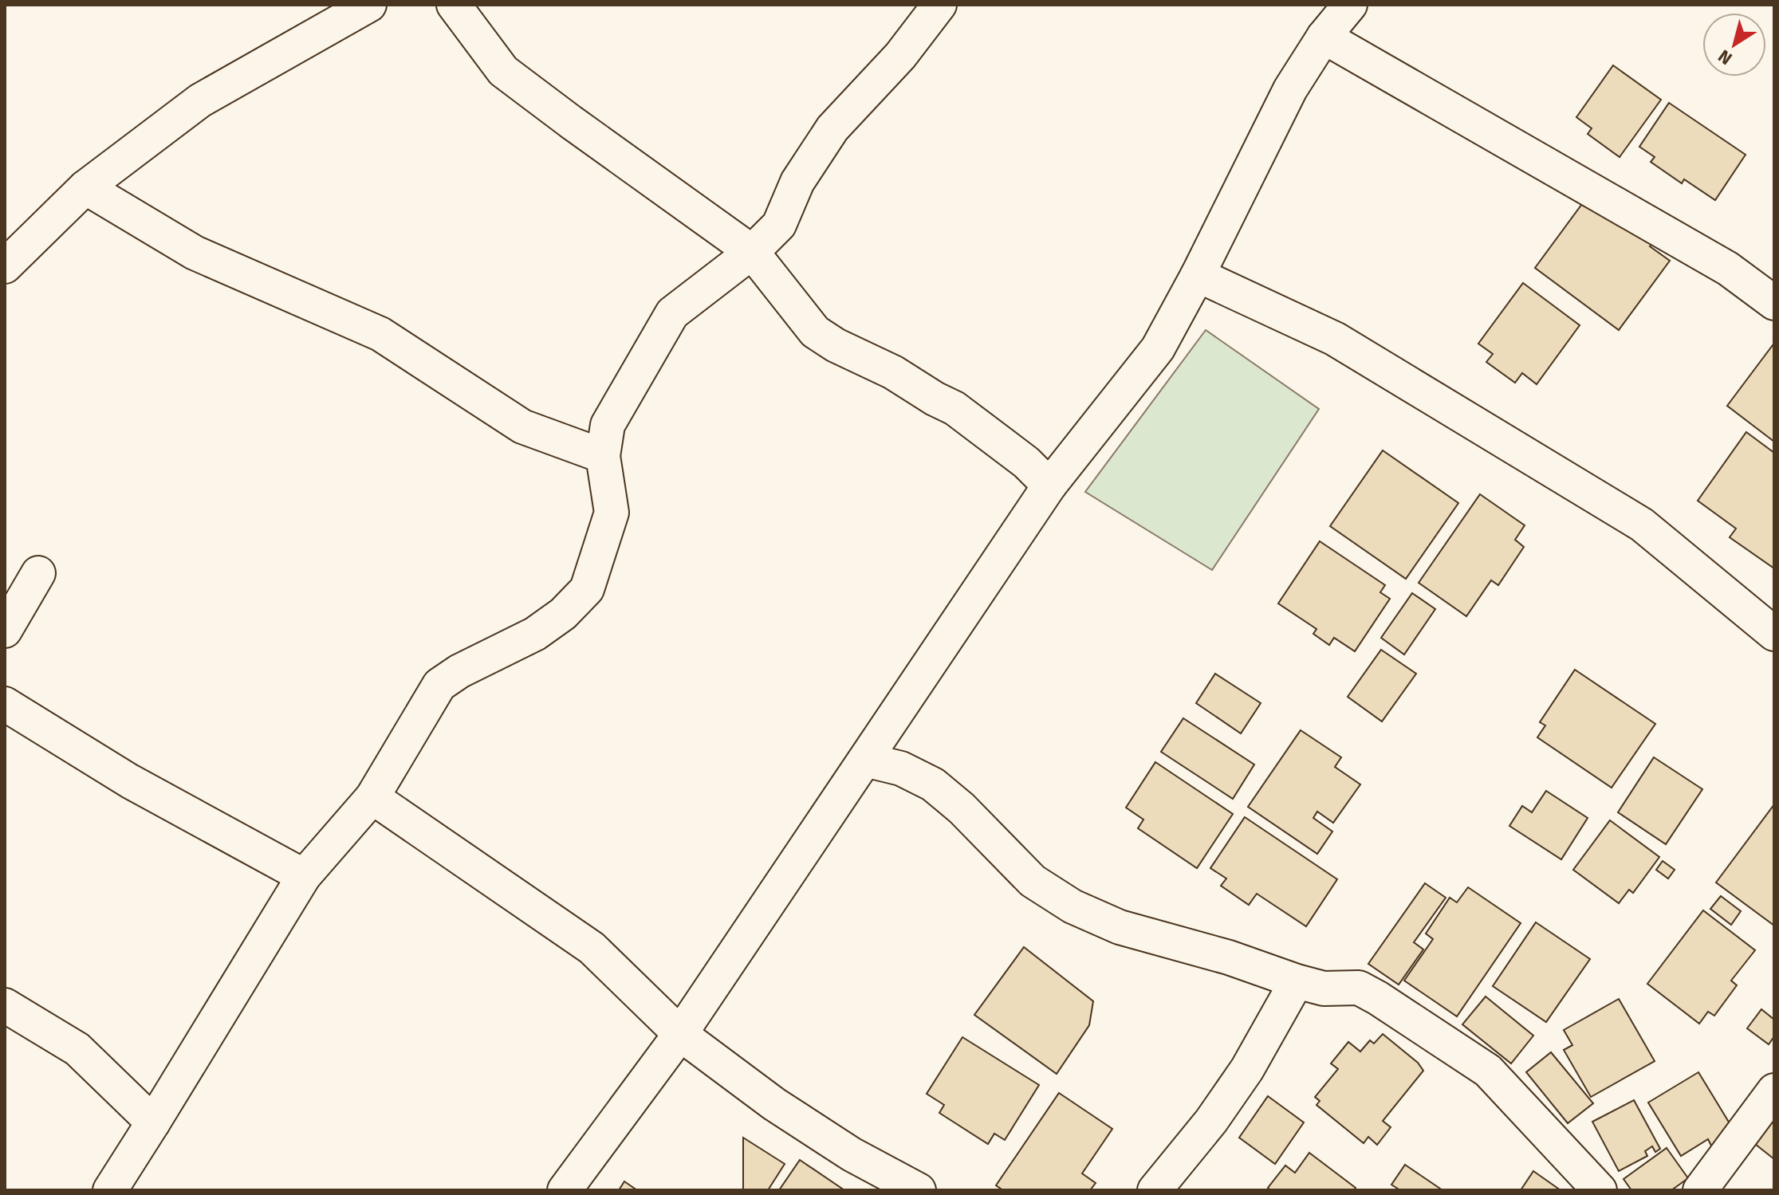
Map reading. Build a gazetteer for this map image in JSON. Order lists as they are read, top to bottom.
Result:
{
  "north": "bottom left"
}
